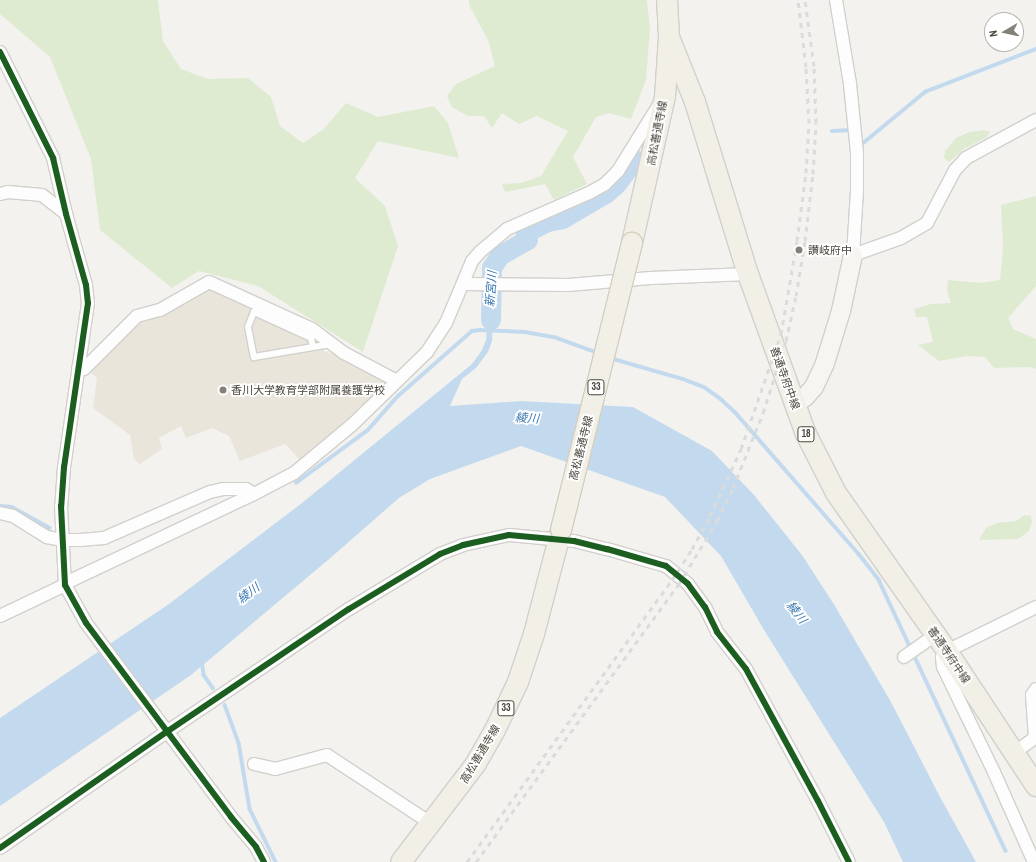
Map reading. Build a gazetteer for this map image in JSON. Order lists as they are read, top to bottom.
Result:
{
  "streets": {
    "main road": [
      "高松善通寺線",
      "善通寺府中線",
      "33",
      "18"
    ]
  },
  "crossings": [
    ["高松善通寺線", "善通寺府中線"]
  ],
  "water": ["新宮川", "綾川"],
  "places": ["讃岐府中", "香川大学教育学部附属養護学校"],
  "north": "left"
}
